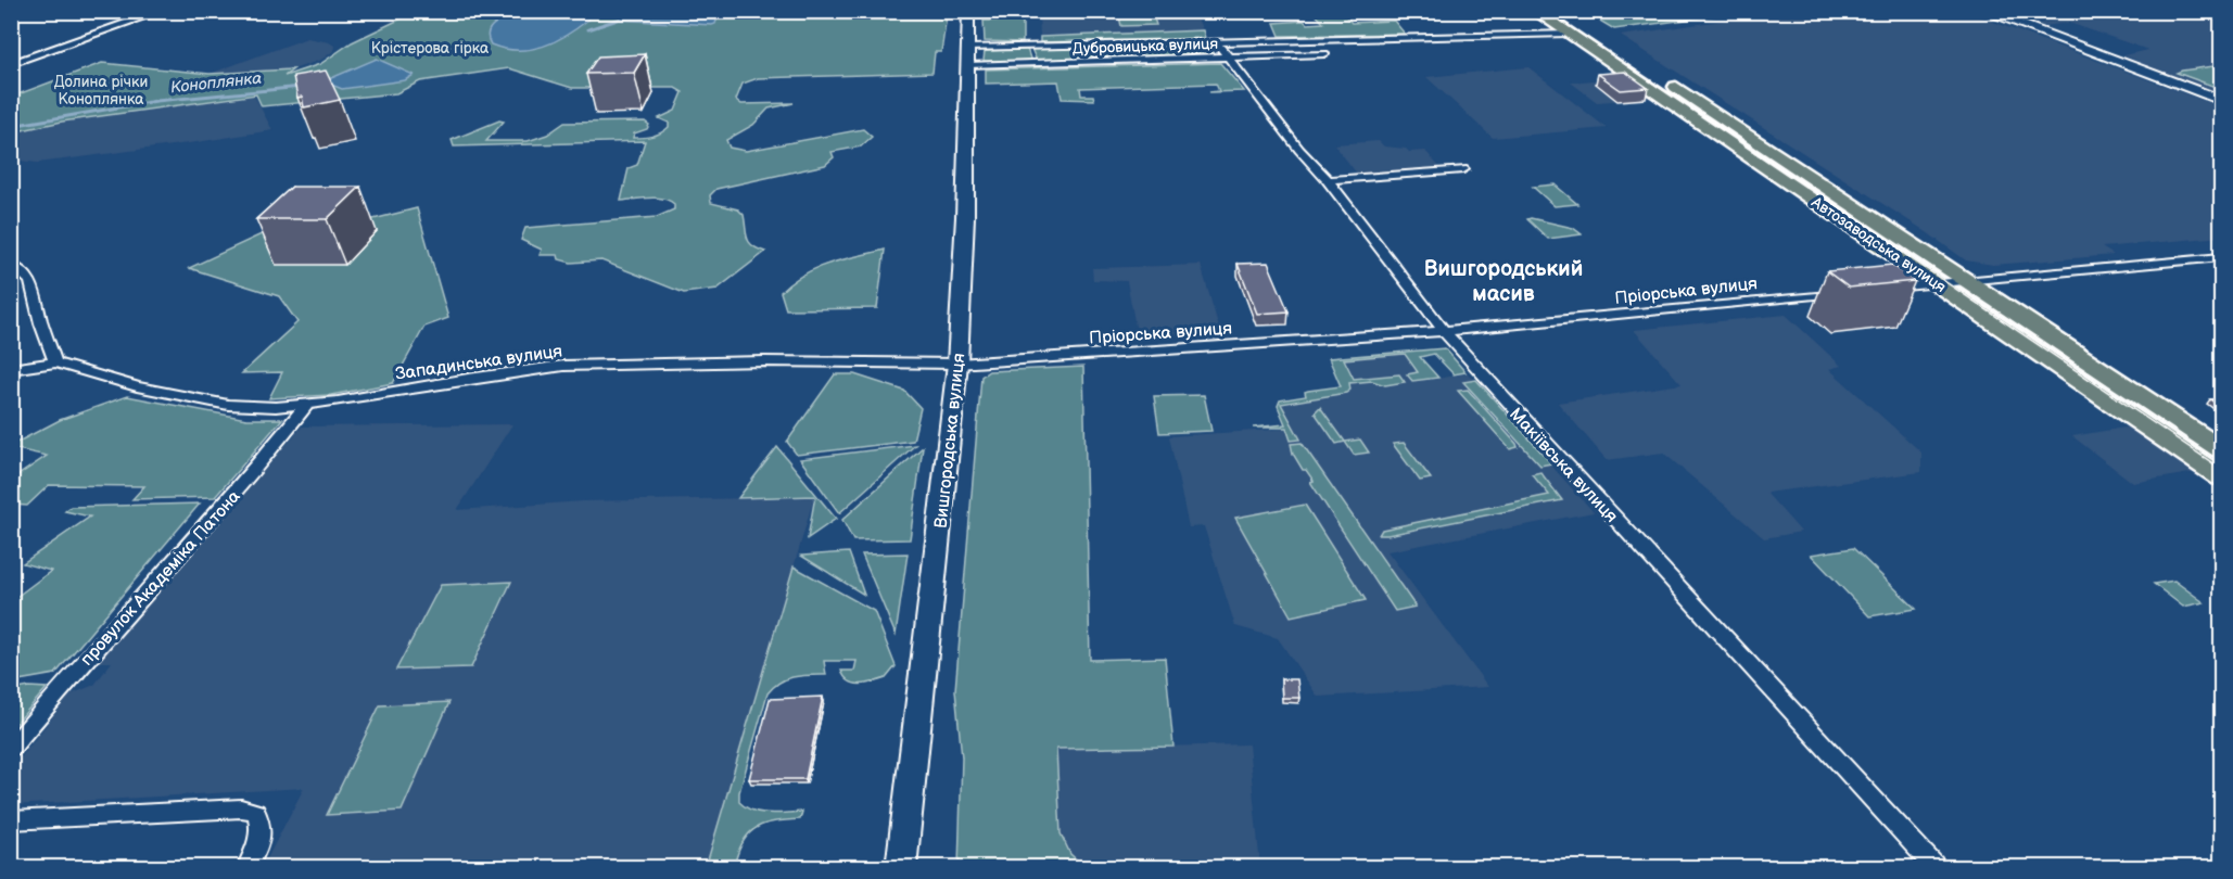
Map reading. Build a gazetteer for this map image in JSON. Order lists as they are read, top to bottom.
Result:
{
  "streets": {
    "main road": ["Автозаводська вулиця", "Вишгородська вулиця"],
    "street": [
      "Дубровицька вулиця",
      "Пріорська вулиця",
      "Западинська вулиця",
      "Макіївська вулиця",
      "провулок Академіка Патона"
    ]
  },
  "crossings": [
    ["Дубровицька вулиця", "Автозаводська вулиця"],
    ["Дубровицька вулиця", "Вишгородська вулиця"],
    ["Дубровицька вулиця", "Макіївська вулиця"],
    ["Пріорська вулиця", "Западинська вулиця"],
    ["Пріорська вулиця", "Вишгородська вулиця"],
    ["Пріорська вулиця", "Макіївська вулиця"],
    ["Западинська вулиця", "Вишгородська вулиця"],
    ["Западинська вулиця", "провулок Академіка Патона"]
  ],
  "districts": ["Вишгородський масив"],
  "water": ["Коноплянка"],
  "parks": ["Крістерова гірка", "Долина річки Коноплянка"]
}
